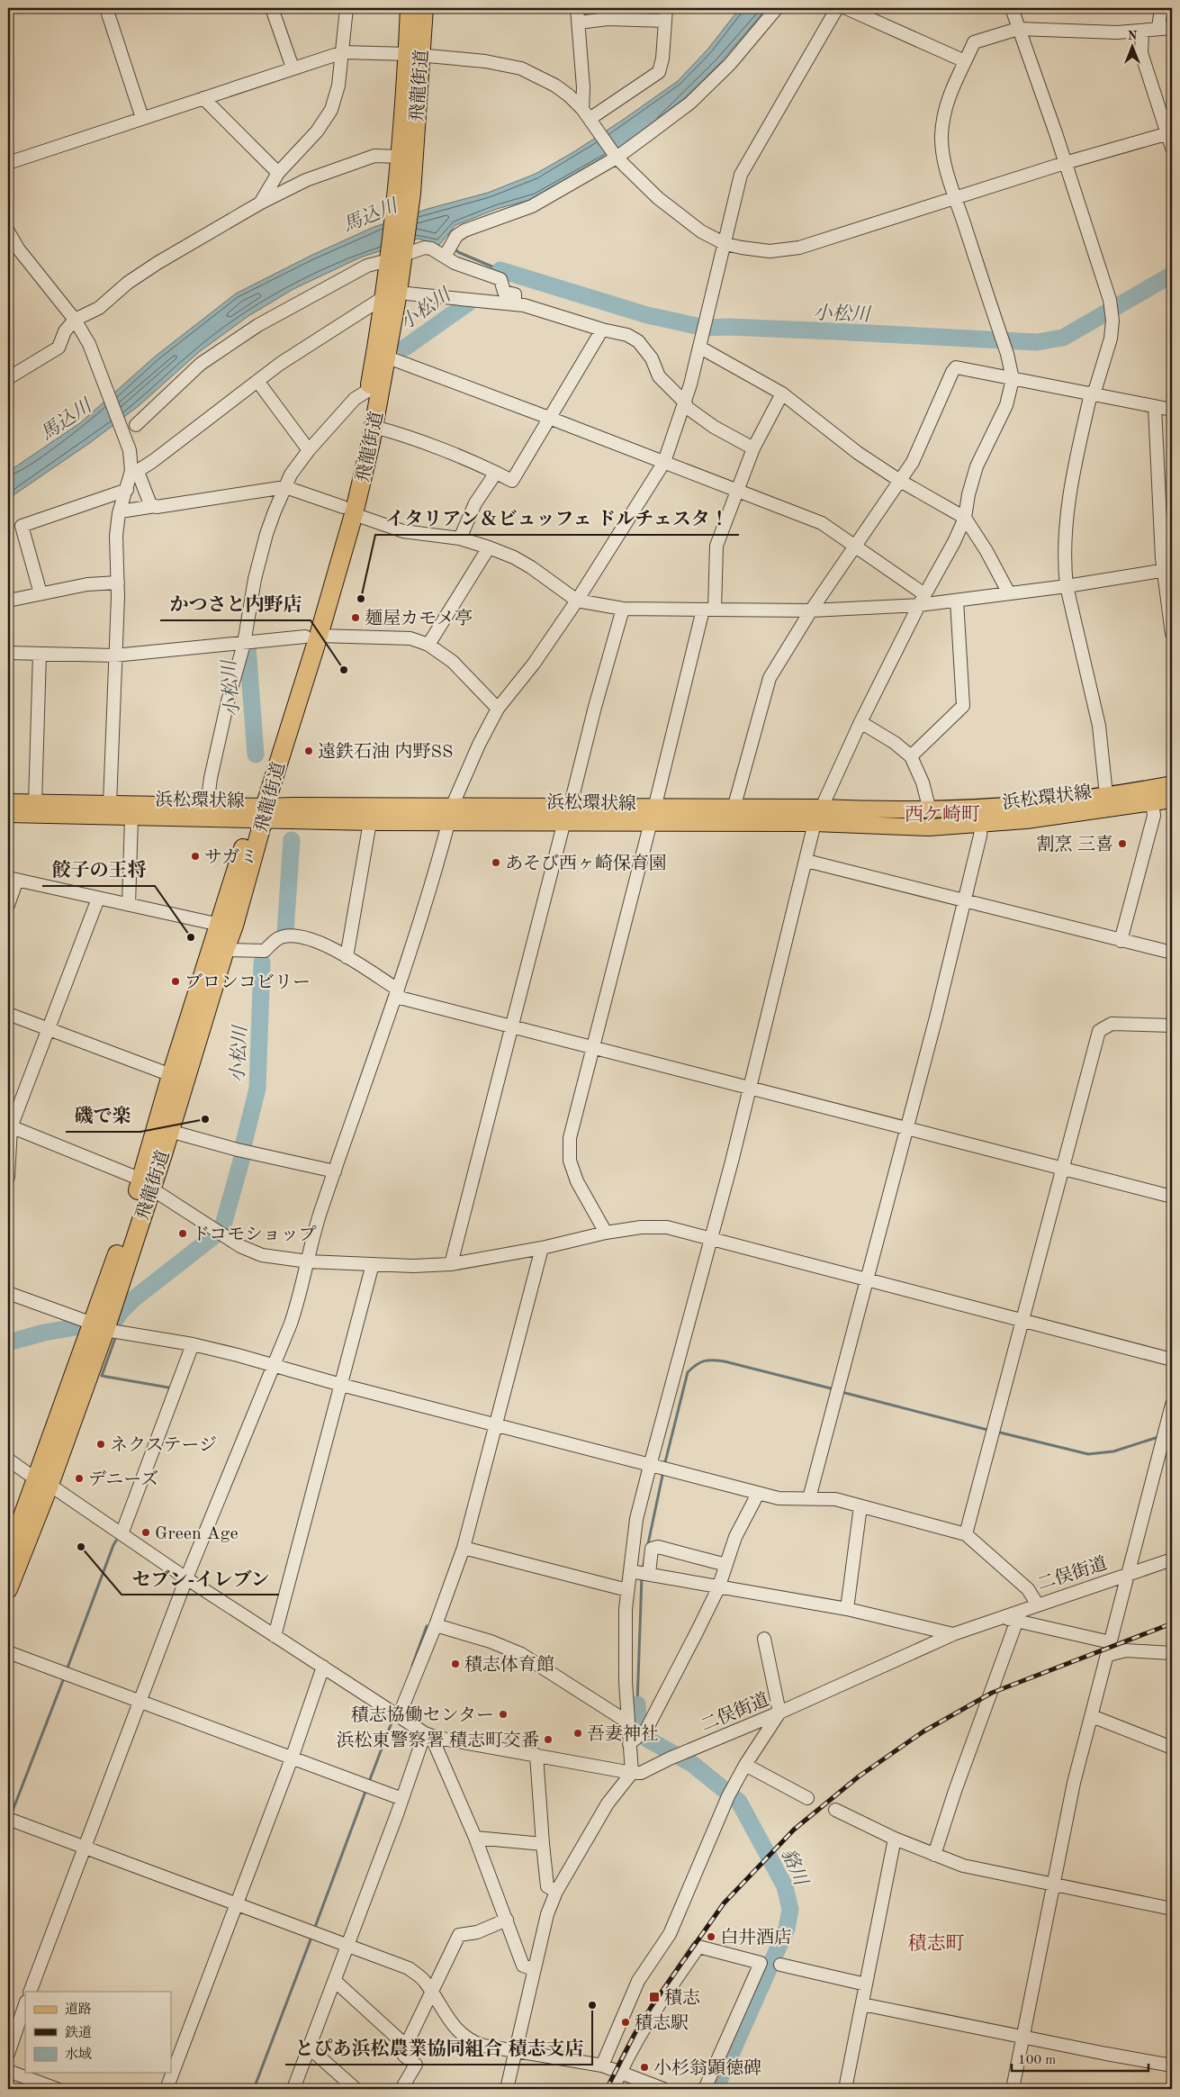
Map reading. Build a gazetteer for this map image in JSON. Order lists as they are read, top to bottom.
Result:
{
  "streets": {
    "highway": ["飛龍街道"],
    "main road": ["浜松環状線"],
    "street": ["二俣街道"]
  },
  "crossings": [
    ["飛龍街道", "浜松環状線"]
  ],
  "districts": ["西ケ崎町", "積志町"],
  "water": ["馬込川", "小松川", "貉川"],
  "places": {
    "other": [
      "イタリアン＆ビュッフェ ドルチェスタ！",
      "麺屋カモメ亭",
      "かつさと内野店",
      "遠鉄石油 内野SS",
      "割烹 三喜",
      "サガミ",
      "あそび西ヶ崎保育園",
      "餃子の王将",
      "ブロンコビリー",
      "磯で楽",
      "ドコモショップ",
      "ネクステージ",
      "デニーズ",
      "Green Age",
      "セブン-イレブン",
      "積志体育館",
      "積志協働センター",
      "吾妻神社",
      "浜松東警察署 積志町交番",
      "白井酒店",
      "とぴあ浜松農業協同組合 積志支店",
      "積志駅",
      "小杉翁顕徳碑"
    ],
    "transit": ["積志"]
  },
  "legend": ["道路", "鉄道", "水域"],
  "scale_bar": "100 m",
  "north": "top"
}
